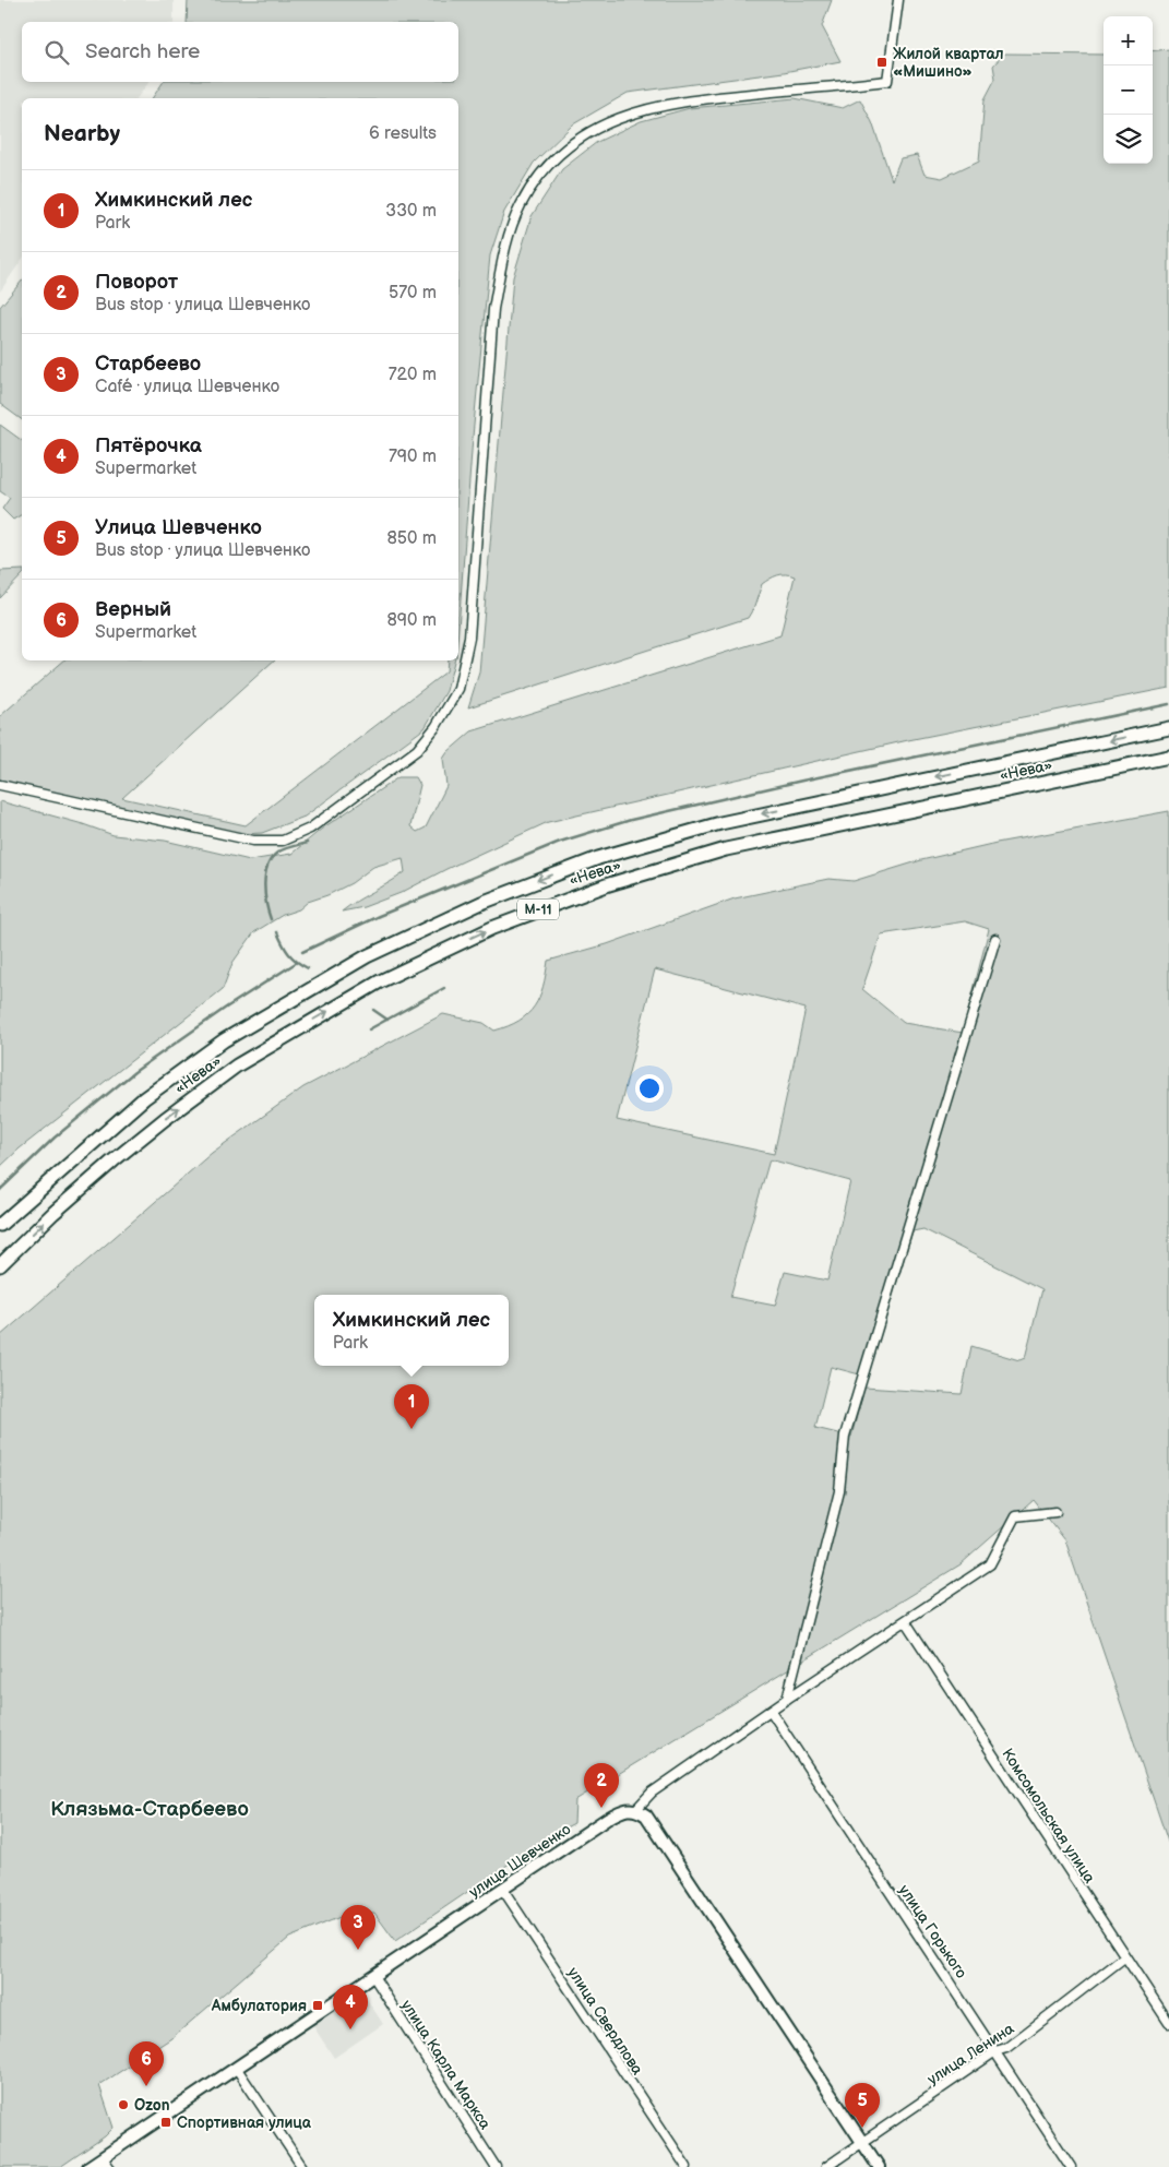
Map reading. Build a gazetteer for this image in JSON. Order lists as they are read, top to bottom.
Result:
{
  "streets": {
    "highway": ["«Нева»", "М-11"],
    "main road": ["улица Шевченко"],
    "street": [
      "Комсомольская улица",
      "улица Горького",
      "улица Свердлова",
      "улица Ленина",
      "улица Карла Маркса"
    ]
  },
  "crossings": [
    ["Комсомольская улица", "улица Ленина"],
    ["улица Шевченко", "улица Свердлова"],
    ["улица Шевченко", "улица Карла Маркса"],
    ["улица Горького", "улица Ленина"]
  ],
  "districts": ["Клязьма-Старбеево"],
  "places": {
    "transit": ["Жилой квартал «Мишино»", "Амбулатория", "Спортивная улица"],
    "other": ["Ozon"]
  },
  "page": {
    "map_buttons": ["+", "−"],
    "search": "Search here",
    "heading": ["Nearby", "6 results"],
    "list": [
      {
        "mark": "1",
        "name": "Химкинский лес",
        "note": "Park",
        "value": "330 m"
      },
      {
        "mark": "2",
        "name": "Поворот",
        "note": "Bus stop · улица Шевченко",
        "value": "570 m"
      },
      {
        "mark": "3",
        "name": "Старбеево",
        "note": "Café · улица Шевченко",
        "value": "720 m"
      },
      {
        "mark": "4",
        "name": "Пятёрочка",
        "note": "Supermarket",
        "value": "790 m"
      },
      {
        "mark": "5",
        "name": "Улица Шевченко",
        "note": "Bus stop · улица Шевченко",
        "value": "850 m"
      },
      {
        "mark": "6",
        "name": "Верный",
        "note": "Supermarket",
        "value": "890 m"
      }
    ],
    "popup": ["Химкинский лес", "Park"],
    "pins": [
      "1",
      "2",
      "3",
      "4",
      "6",
      "5"
    ]
  }
}
